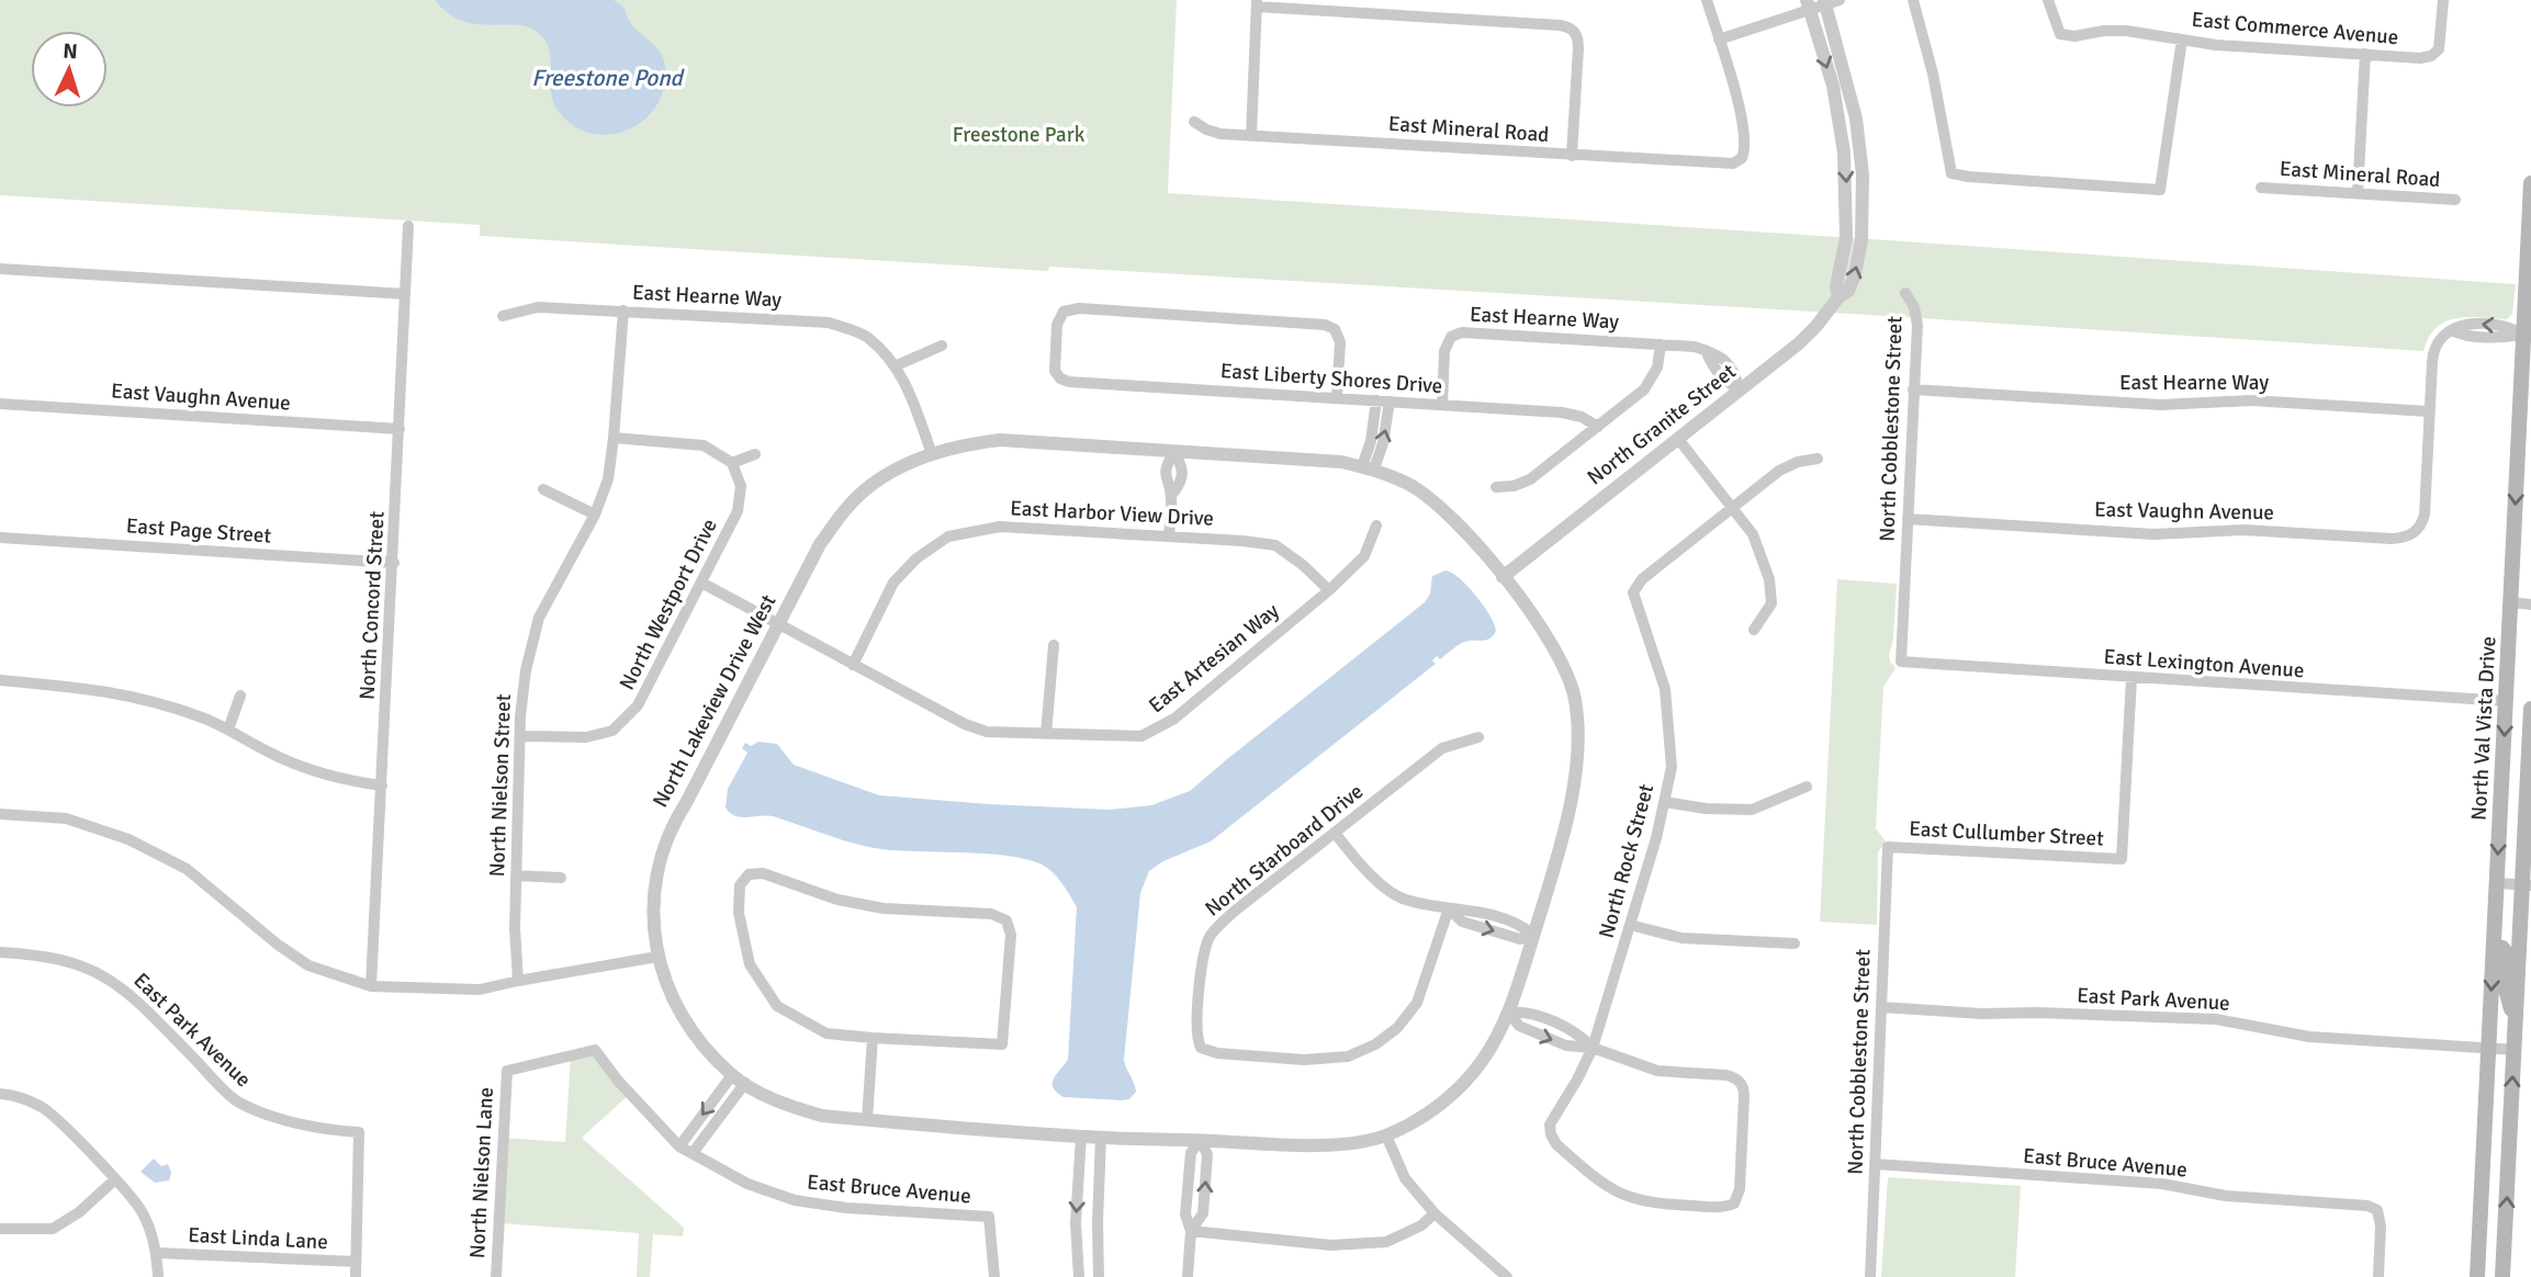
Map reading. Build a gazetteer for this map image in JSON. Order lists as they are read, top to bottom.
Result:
{
  "streets": {
    "main road": ["North Val Vista Drive"],
    "street": [
      "East Commerce Avenue",
      "East Mineral Road",
      "East Hearne Way",
      "East Liberty Shores Drive",
      "East Vaughn Avenue",
      "North Granite Street",
      "North Cobblestone Street",
      "East Harbor View Drive",
      "East Page Street",
      "North Westport Drive",
      "North Concord Street",
      "East Artesian Way",
      "East Lexington Avenue",
      "North Lakeview Drive West",
      "North Nielson Street",
      "East Cullumber Street",
      "North Starboard Drive",
      "North Rock Street",
      "East Park Avenue",
      "East Bruce Avenue",
      "North Nielson Lane",
      "East Linda Lane"
    ]
  },
  "crossings": [
    ["East Hearne Way", "East Liberty Shores Drive"],
    ["East Hearne Way", "East Vaughn Avenue"],
    ["East Hearne Way", "North Granite Street"],
    ["East Hearne Way", "North Cobblestone Street"],
    ["East Hearne Way", "North Lakeview Drive West"],
    ["East Hearne Way", "North Nielson Street"],
    ["East Vaughn Avenue", "North Cobblestone Street"],
    ["East Vaughn Avenue", "North Concord Street"],
    ["North Granite Street", "North Lakeview Drive West"],
    ["North Cobblestone Street", "East Lexington Avenue"],
    ["North Cobblestone Street", "East Cullumber Street"],
    ["North Cobblestone Street", "East Park Avenue"],
    ["North Cobblestone Street", "East Bruce Avenue"],
    ["East Harbor View Drive", "East Artesian Way"],
    ["East Page Street", "North Concord Street"],
    ["North Westport Drive", "East Artesian Way"],
    ["North Westport Drive", "North Nielson Street"],
    ["East Artesian Way", "North Lakeview Drive West"],
    ["East Lexington Avenue", "North Val Vista Drive"],
    ["East Lexington Avenue", "East Cullumber Street"],
    ["North Val Vista Drive", "East Park Avenue"],
    ["East Park Avenue", "East Linda Lane"],
    ["East Bruce Avenue", "North Nielson Lane"]
  ],
  "water": ["Freestone Pond"],
  "parks": ["Freestone Park"],
  "north": "top"
}
